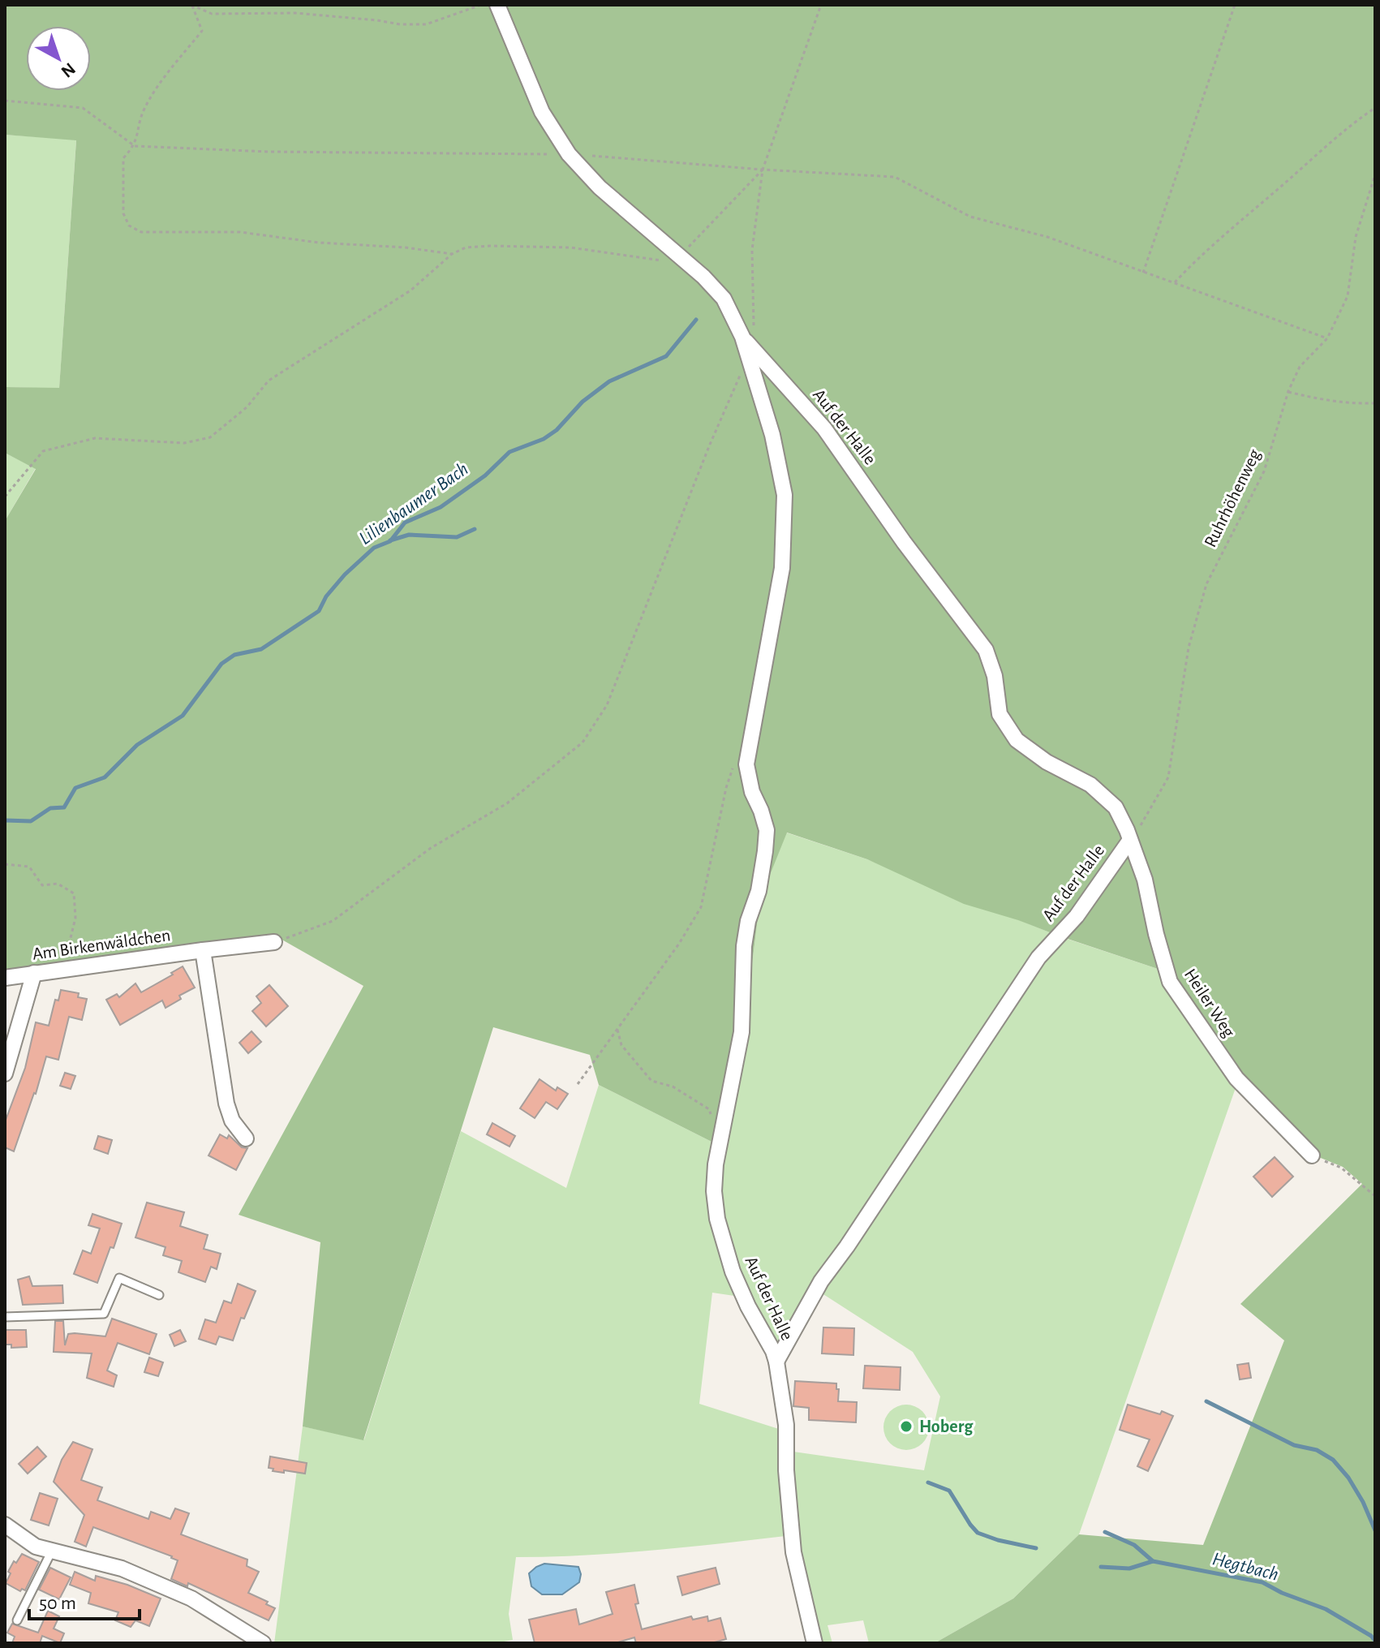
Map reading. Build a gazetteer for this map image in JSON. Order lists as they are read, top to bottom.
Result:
{
  "streets": {
    "street": ["Auf der Halle", "Am Birkenwäldchen", "Heiler Weg"],
    "path": ["Ruhrhöhenweg"]
  },
  "crossings": [
    ["Auf der Halle", "Ruhrhöhenweg"],
    ["Auf der Halle", "Heiler Weg"],
    ["Ruhrhöhenweg", "Heiler Weg"]
  ],
  "water": ["Lilienbaumer Bach", "Hegtbach"],
  "places": ["Hoberg"],
  "scale_bar": "50 m",
  "north": "bottom right"
}
